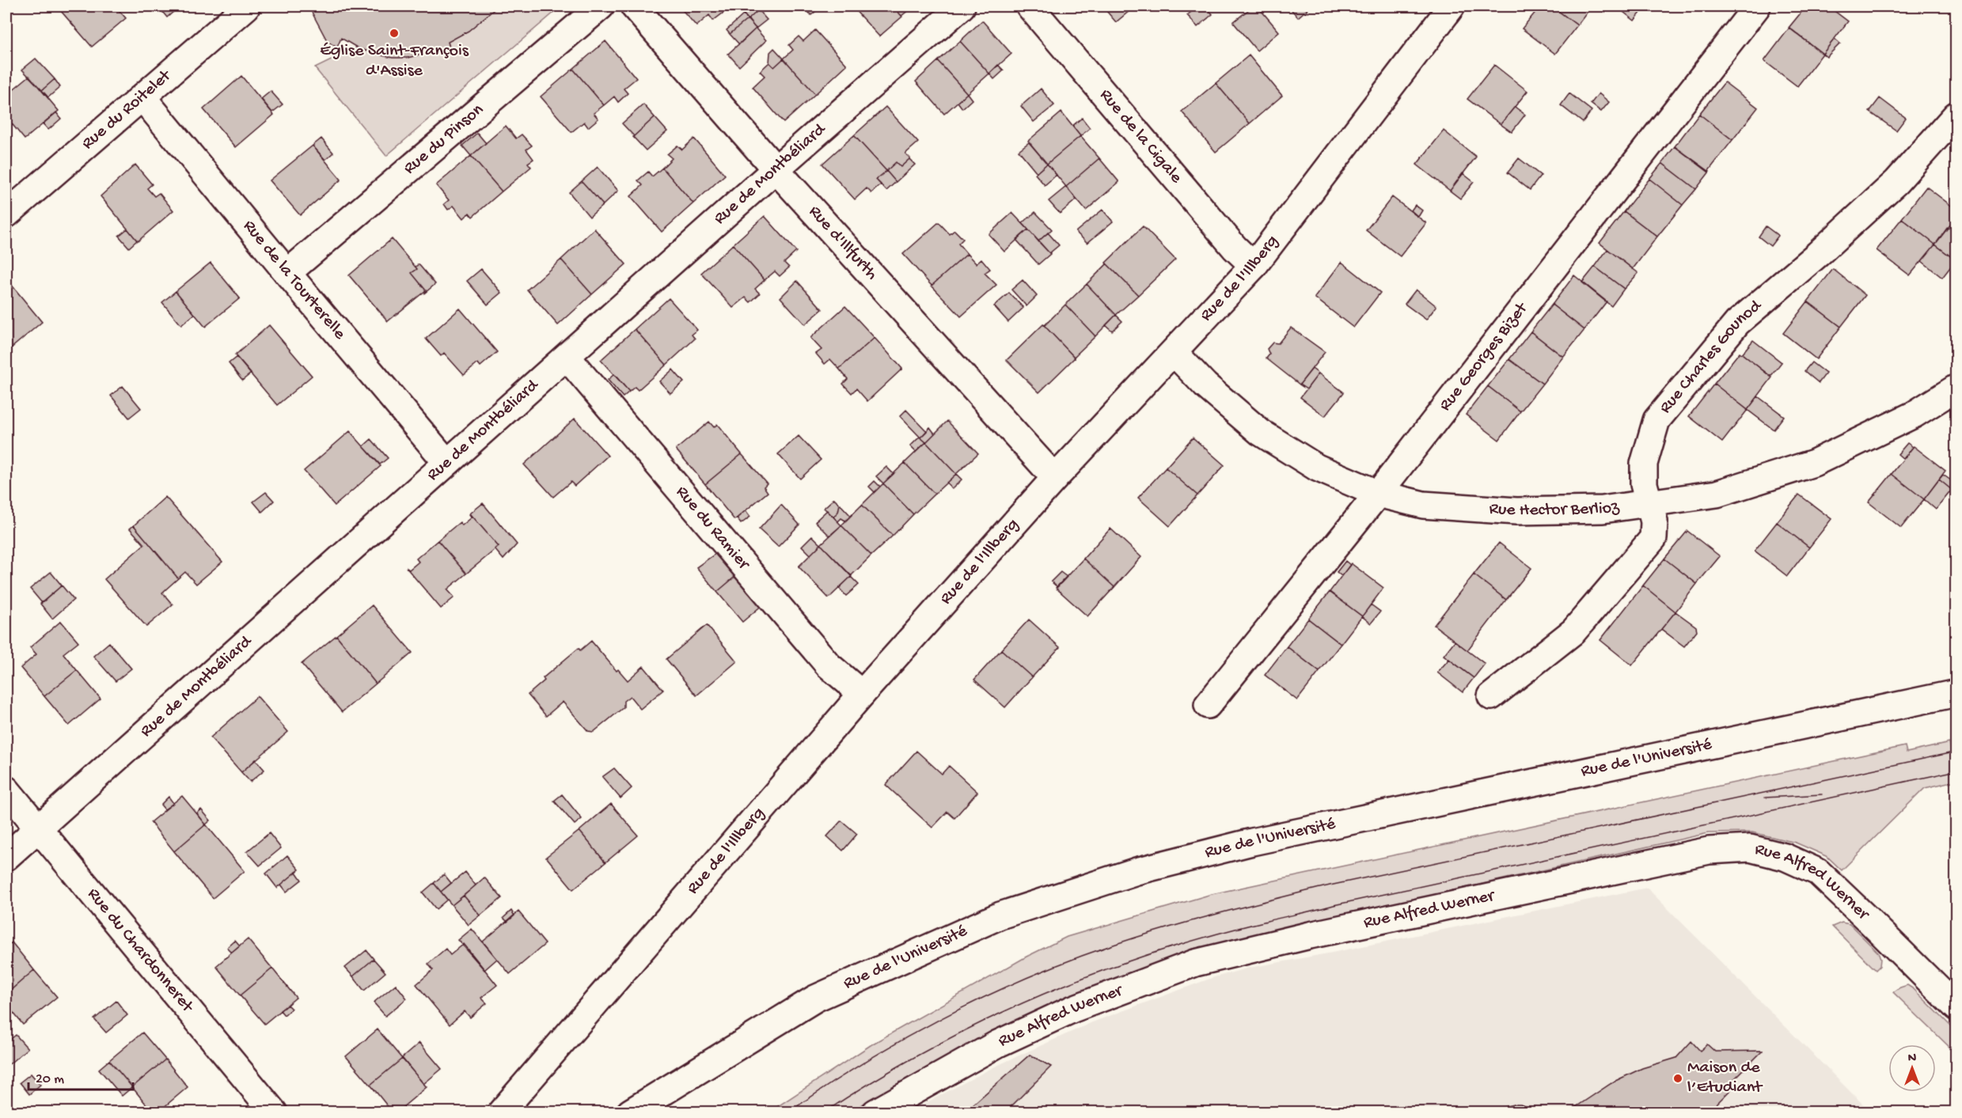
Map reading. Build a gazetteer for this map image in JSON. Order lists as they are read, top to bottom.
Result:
{
  "streets": {
    "street": [
      "Rue du Roitelet",
      "Rue de la Cigale",
      "Rue du Pinson",
      "Rue de Montbéliard",
      "Rue d'Illfurth",
      "Rue de l'Illberg",
      "Rue de la Tourterelle",
      "Rue Georges Bizet",
      "Rue Charles Gounod",
      "Rue Hector Berlioz",
      "Rue du Ramier",
      "Rue de l'Université",
      "Rue Alfred Werner",
      "Rue du Chardonneret"
    ]
  },
  "crossings": [
    ["Rue du Roitelet", "Rue de la Tourterelle"],
    ["Rue de la Cigale", "Rue de l'Illberg"],
    ["Rue du Pinson", "Rue de la Tourterelle"],
    ["Rue de Montbéliard", "Rue d'Illfurth"],
    ["Rue de Montbéliard", "Rue de la Tourterelle"],
    ["Rue de Montbéliard", "Rue du Ramier"],
    ["Rue de Montbéliard", "Rue du Chardonneret"],
    ["Rue d'Illfurth", "Rue de l'Illberg"],
    ["Rue de l'Illberg", "Rue Hector Berlioz"],
    ["Rue de l'Illberg", "Rue du Ramier"],
    ["Rue Georges Bizet", "Rue Hector Berlioz"],
    ["Rue Charles Gounod", "Rue Hector Berlioz"]
  ],
  "places": ["Église Saint-François d'Assise", "Maison de l’Etudiant"],
  "scale_bar": "20 m",
  "north": "top"
}
